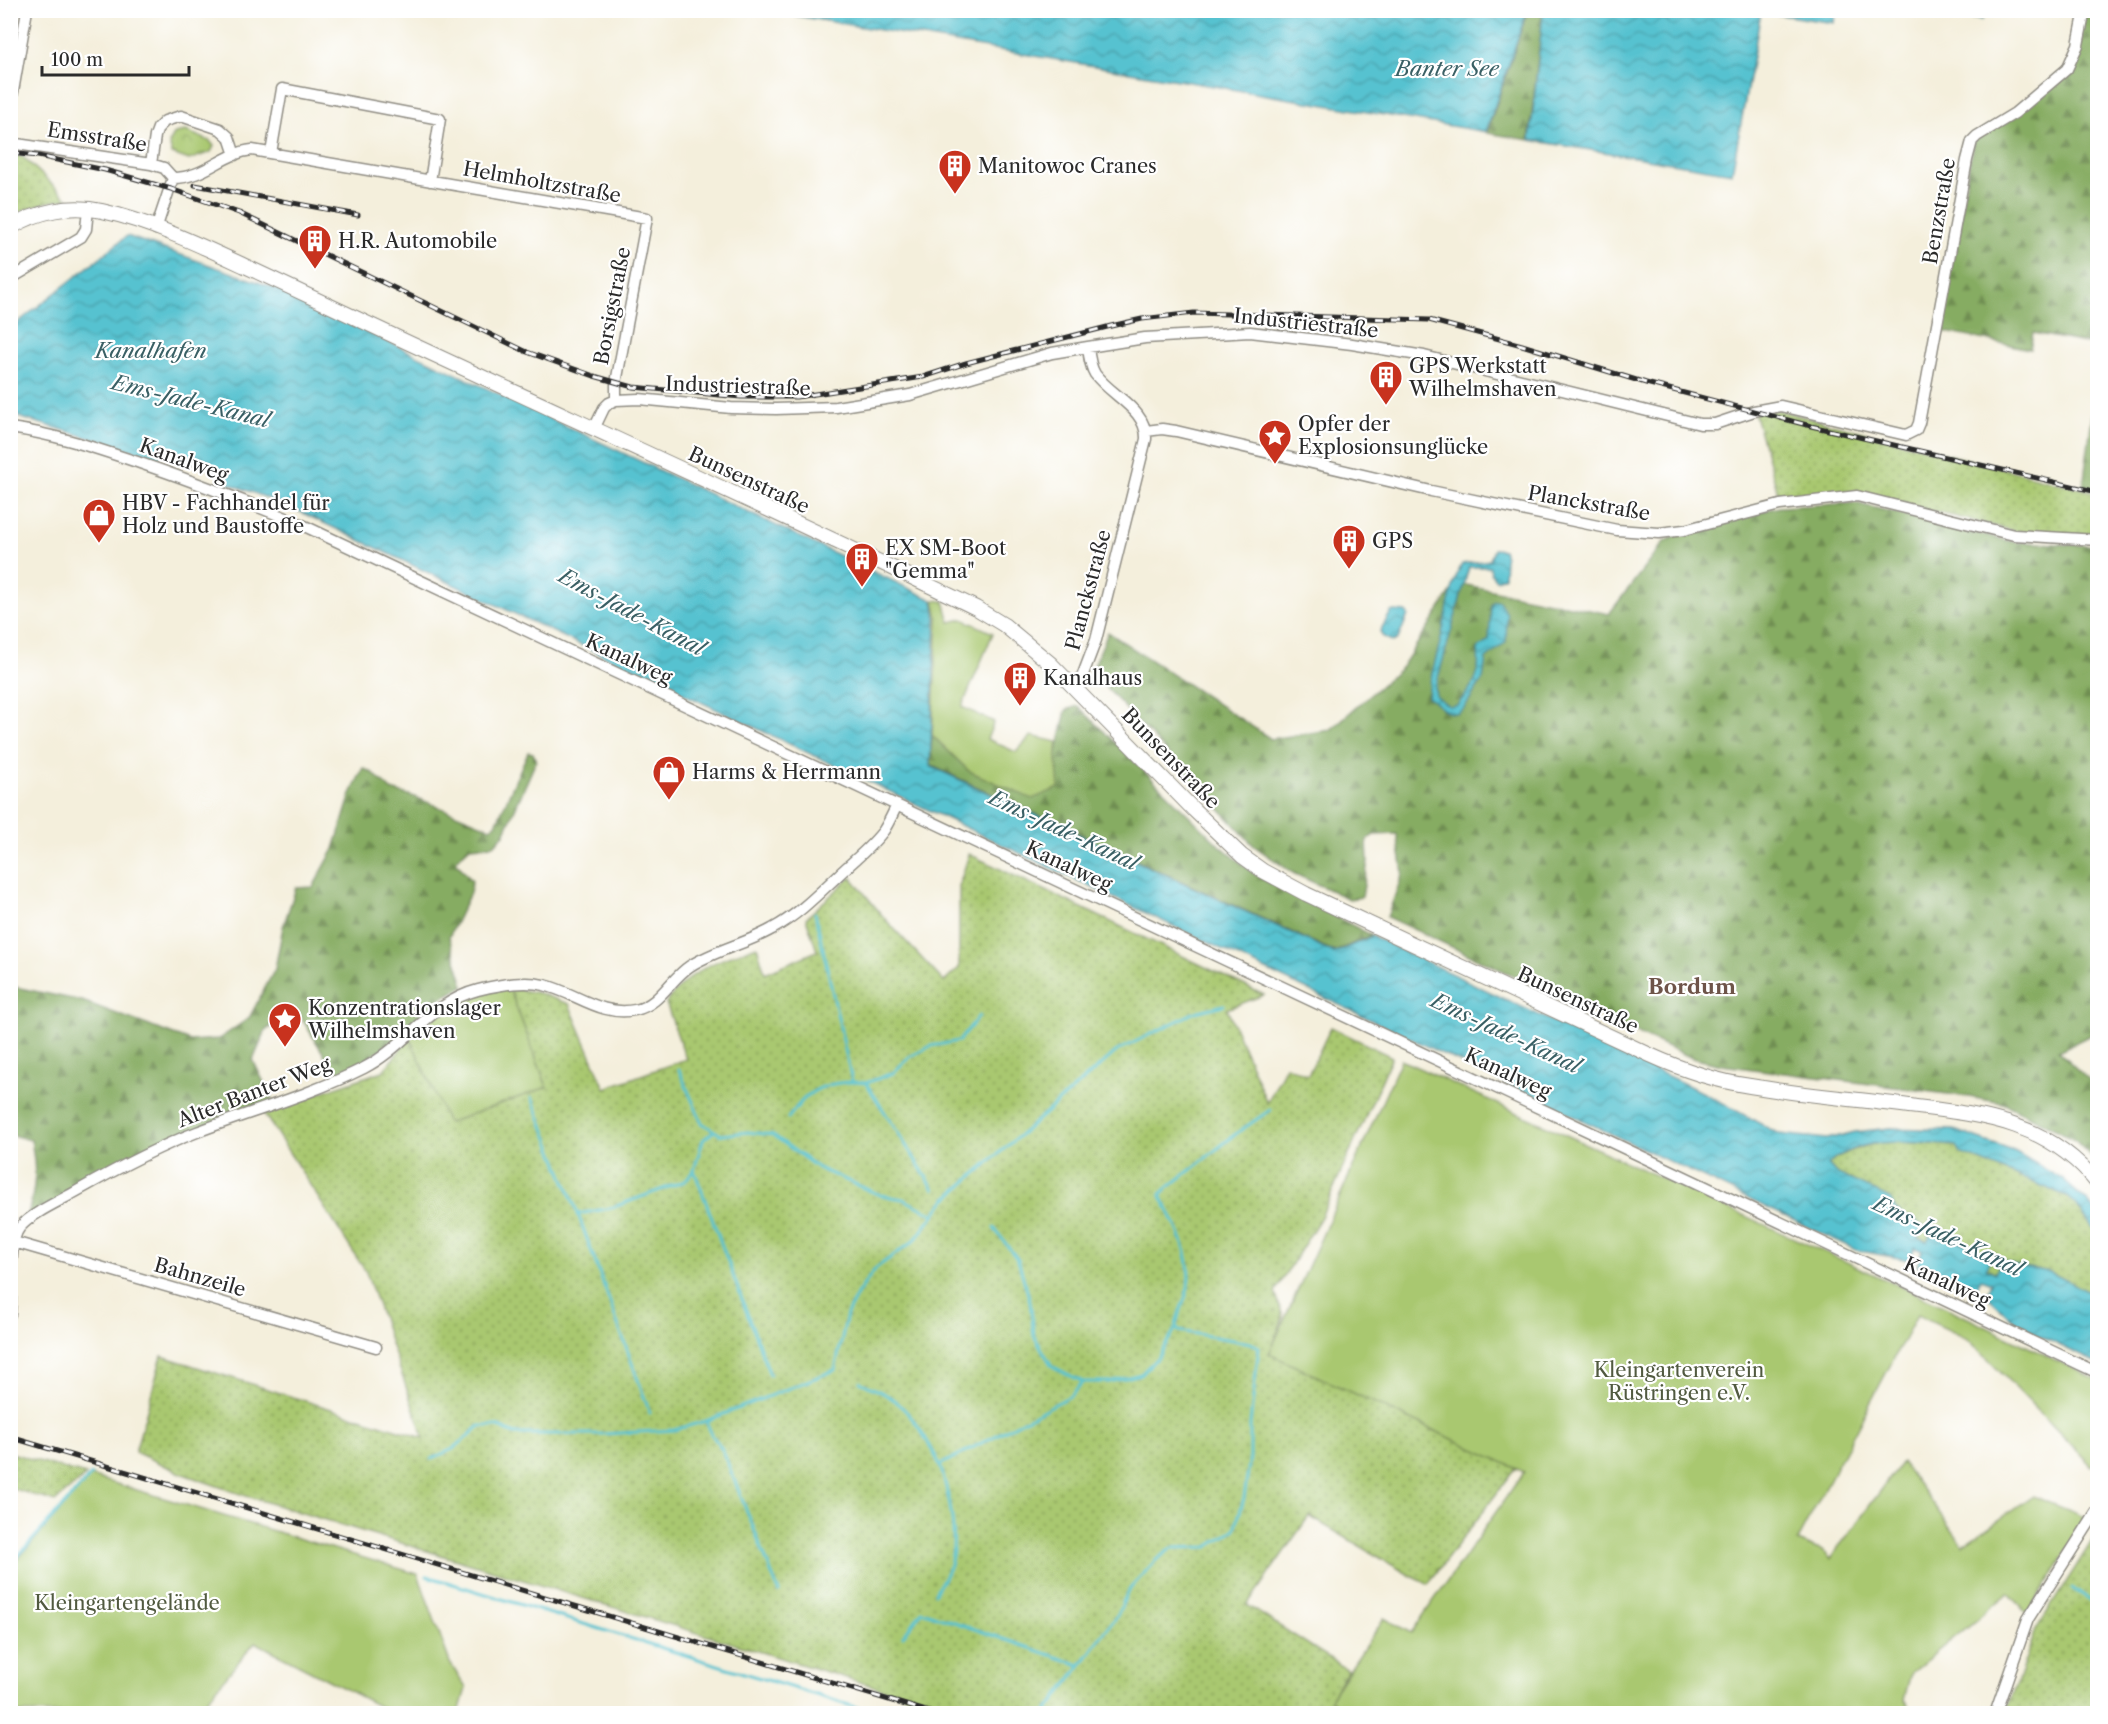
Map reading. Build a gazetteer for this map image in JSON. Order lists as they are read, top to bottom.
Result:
{
  "streets": {
    "street": [
      "Emsstraße",
      "Helmholtzstraße",
      "Benzstraße",
      "Borsigstraße",
      "Industriestraße",
      "Kanalweg",
      "Bunsenstraße",
      "Planckstraße",
      "Alter Banter Weg",
      "Bahnzeile"
    ]
  },
  "crossings": [
    ["Emsstraße", "Helmholtzstraße"],
    ["Helmholtzstraße", "Borsigstraße"],
    ["Benzstraße", "Industriestraße"],
    ["Borsigstraße", "Industriestraße"],
    ["Kanalweg", "Alter Banter Weg"],
    ["Bunsenstraße", "Planckstraße"],
    ["Alter Banter Weg", "Bahnzeile"]
  ],
  "districts": ["Bordum"],
  "water": ["Banter See", "Kanalhafen", "Ems-Jade-Kanal"],
  "parks": ["Kleingartenverein Rüstringen e.V.", "Kleingartengelände"],
  "places": {
    "building": [
      "Manitowoc Cranes",
      "H.R. Automobile",
      "GPS Werkstatt Wilhelmshaven",
      "GPS",
      "EX SM-Boot \"Gemma\"",
      "Kanalhaus"
    ],
    "place": ["Opfer der Explosionsunglücke", "Konzentrationslager Wilhelmshaven"],
    "shop": ["HBV - Fachhandel für Holz und Baustoffe", "Harms & Herrmann"]
  },
  "scale_bar": "100 m"
}
